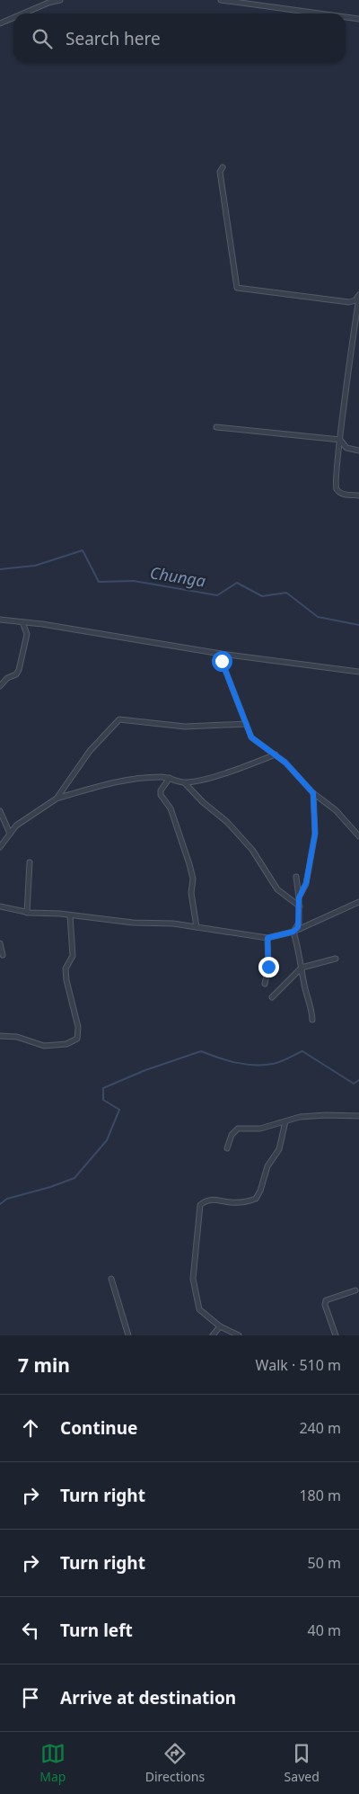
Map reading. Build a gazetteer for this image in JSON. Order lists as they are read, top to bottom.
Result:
{
  "water": ["Chunga"],
  "page": {
    "search": "Search here",
    "heading": ["7 min", "Walk · 510 m"],
    "list": [
      ["Continue", "240 m"],
      ["Turn right", "180 m"],
      ["Turn right", "50 m"],
      ["Turn left", "40 m"],
      "Arrive at destination"
    ],
    "nav": ["Map", "Directions", "Saved"]
  }
}
